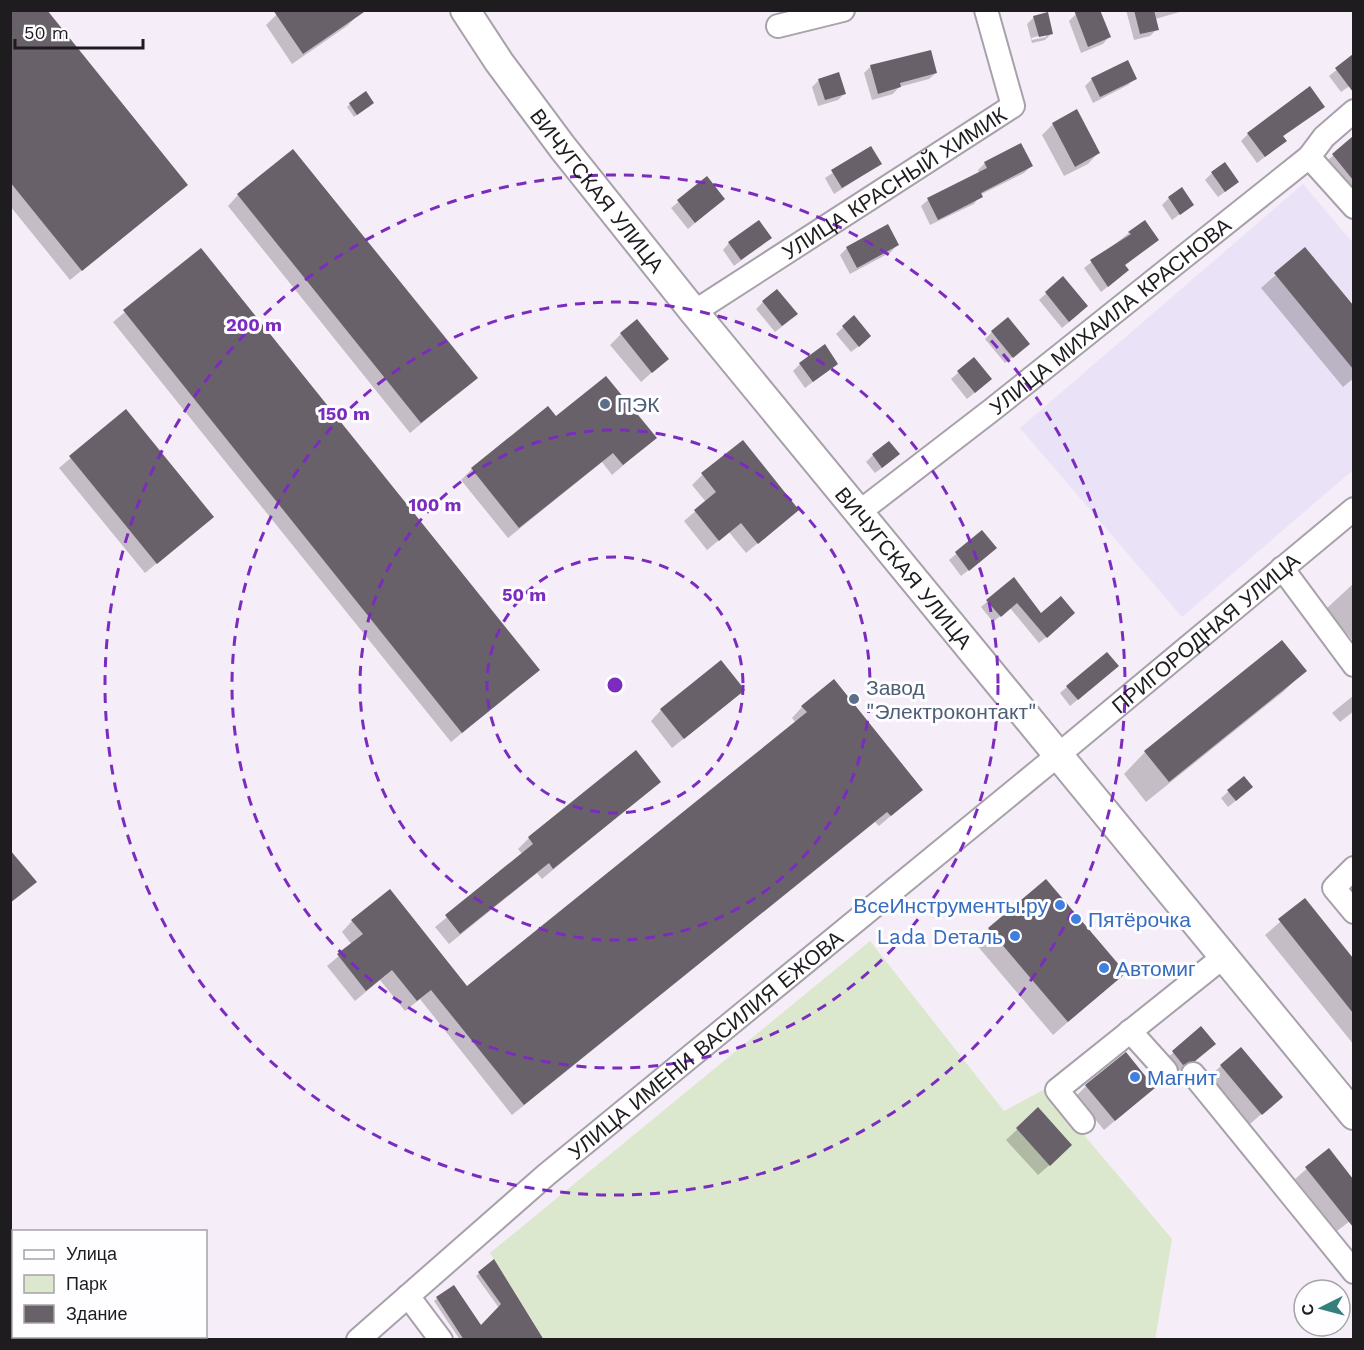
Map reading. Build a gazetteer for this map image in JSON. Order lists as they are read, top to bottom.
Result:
{
  "streets": {
    "main road": ["ВИЧУГСКАЯ УЛИЦА"],
    "street": [
      "УЛИЦА КРАСНЫЙ ХИМИК",
      "УЛИЦА МИХАИЛА КРАСНОВА",
      "ПРИГОРОДНАЯ УЛИЦА",
      "УЛИЦА ИМЕНИ ВАСИЛИЯ ЕЖОВА"
    ]
  },
  "crossings": [
    ["УЛИЦА КРАСНЫЙ ХИМИК", "ВИЧУГСКАЯ УЛИЦА"],
    ["ВИЧУГСКАЯ УЛИЦА", "УЛИЦА МИХАИЛА КРАСНОВА"],
    ["ВИЧУГСКАЯ УЛИЦА", "ПРИГОРОДНАЯ УЛИЦА"],
    ["ВИЧУГСКАЯ УЛИЦА", "УЛИЦА ИМЕНИ ВАСИЛИЯ ЕЖОВА"],
    ["ПРИГОРОДНАЯ УЛИЦА", "УЛИЦА ИМЕНИ ВАСИЛИЯ ЕЖОВА"]
  ],
  "places": [
    "ПЭК",
    "Завод \"Электроконтакт\"",
    "ВсеИнструменты.ру",
    "Пятёрочка",
    "Lada Dеталь",
    "Автомиг",
    "Магнит"
  ],
  "legend": ["Улица", "Парк", "Здание"],
  "scale_bar": "50 m",
  "north": "left",
  "rings": [
    "200 m",
    "150 m",
    "100 m",
    "50 m"
  ]
}
